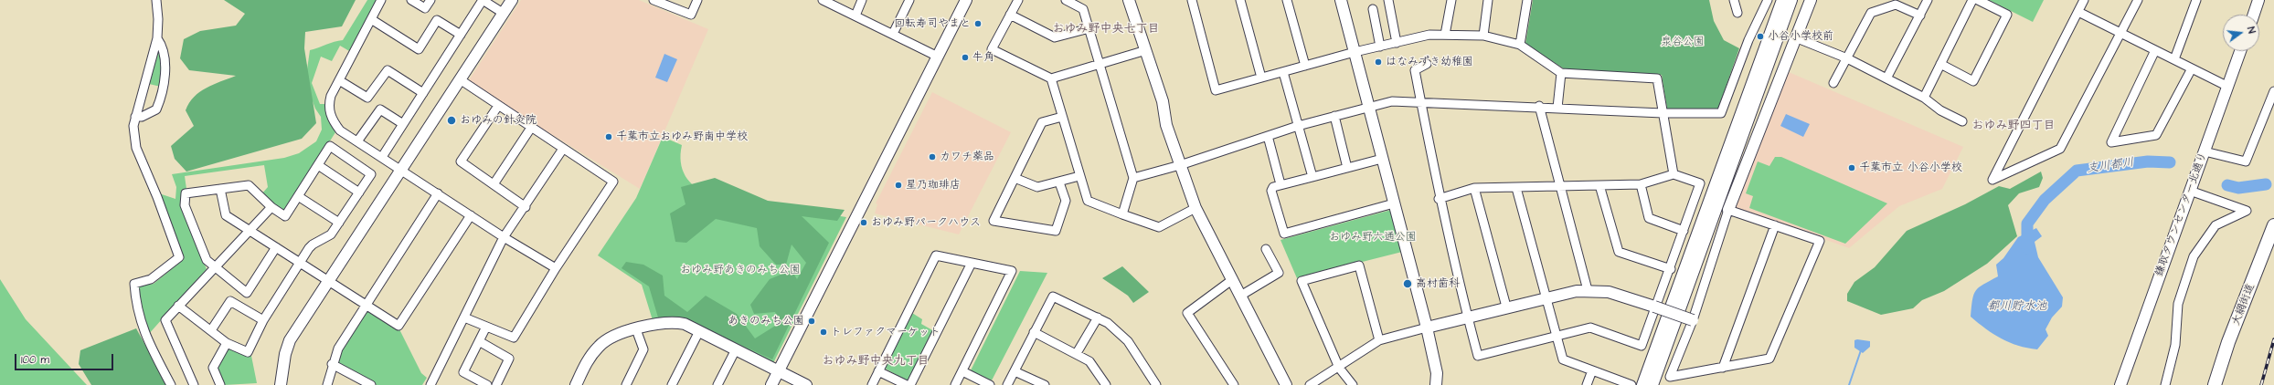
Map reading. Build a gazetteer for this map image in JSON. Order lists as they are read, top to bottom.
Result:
{
  "streets": {
    "main road": ["大網街道"],
    "street": ["鎌取タウンセンター北通り"]
  },
  "districts": ["おゆみ野中央七丁目", "おゆみ野四丁目", "おゆみ野中央九丁目"],
  "water": ["支川都川", "都川貯水池"],
  "parks": ["泉谷公園", "おゆみ野六通公園", "おゆみ野あきのみち公園"],
  "places": [
    "回転寿司やまと",
    "小谷小学校前",
    "牛角",
    "はなみずき幼稚園",
    "おゆみの針灸院",
    "千葉市立おゆみ野南中学校",
    "カワチ薬品",
    "千葉市立 小谷小学校",
    "星乃珈琲店",
    "おゆみ野パークハウス",
    "高村歯科",
    "あきのみち公園",
    "トレファクマーケット"
  ],
  "scale_bar": "100 m",
  "north": "right"
}
